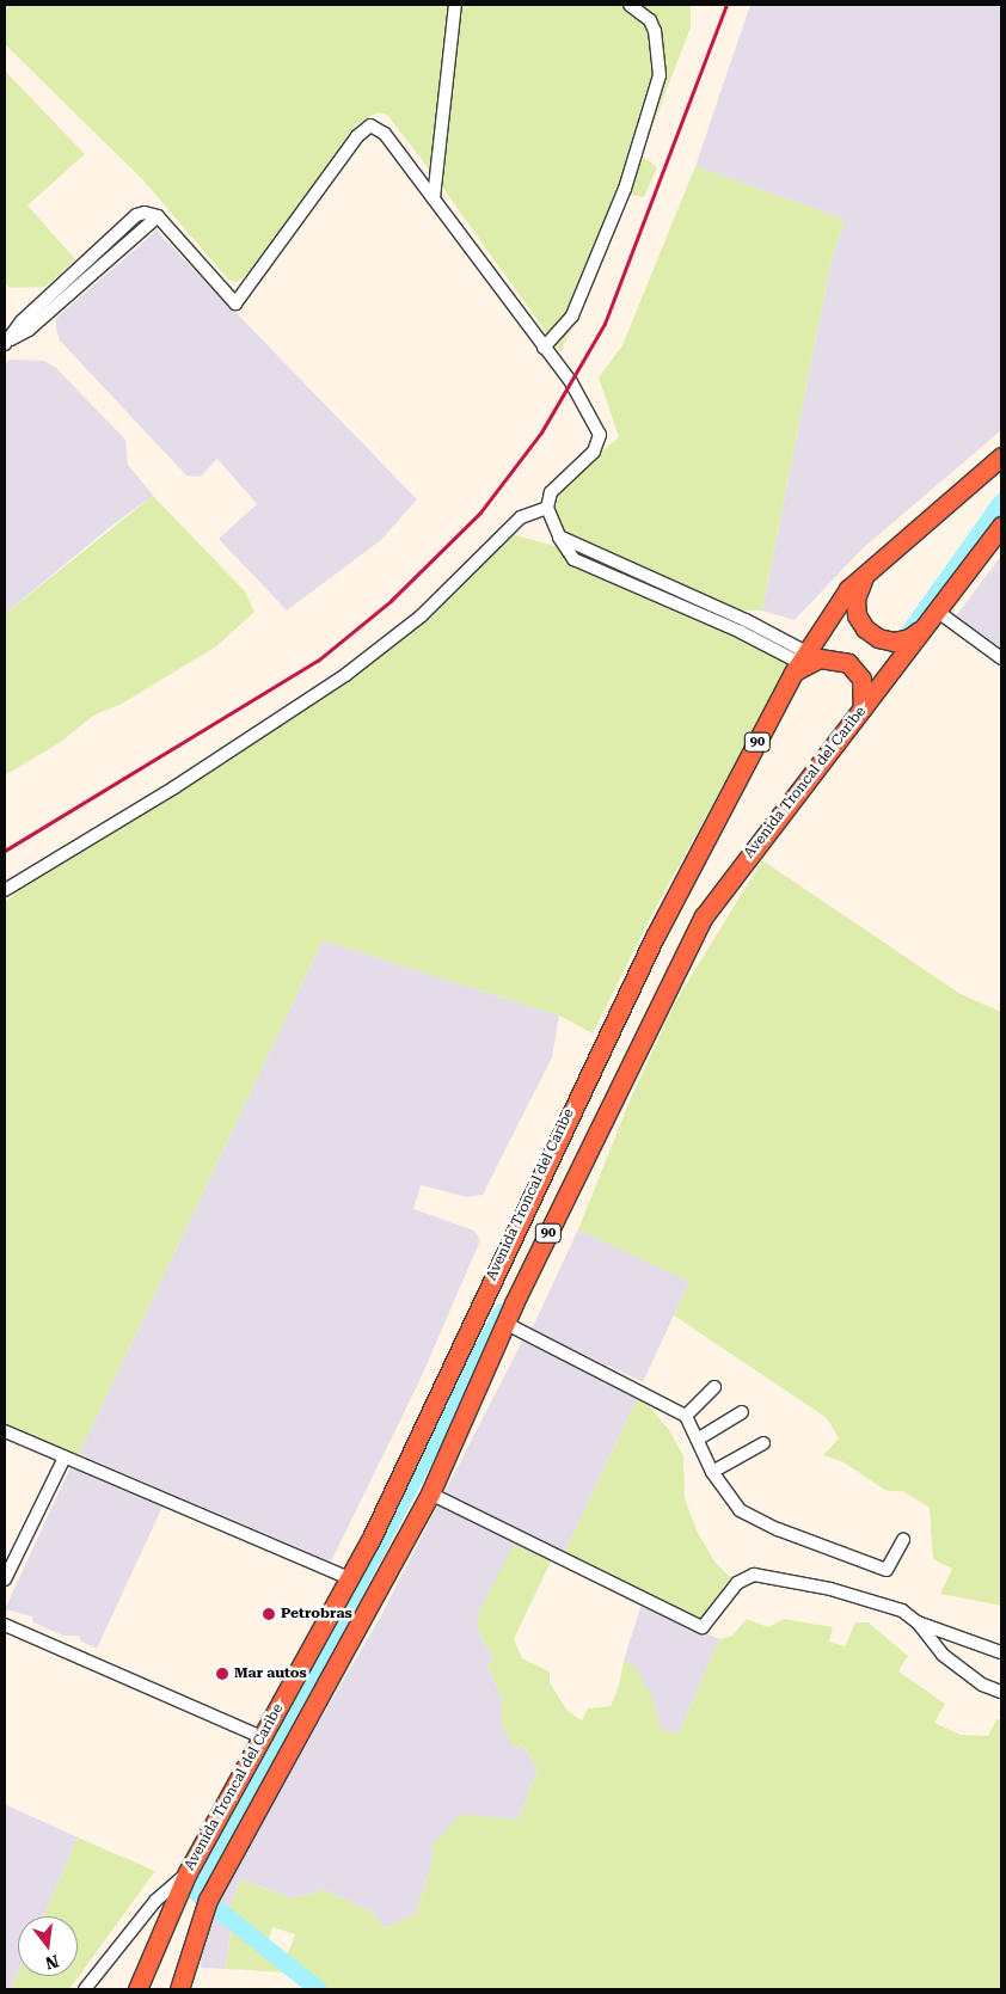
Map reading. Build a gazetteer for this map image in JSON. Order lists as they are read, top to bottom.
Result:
{
  "streets": {
    "highway": ["90", "Avenida Troncal del Caribe"]
  },
  "places": ["Petrobras", "Mar autos"],
  "north": "bottom"
}
